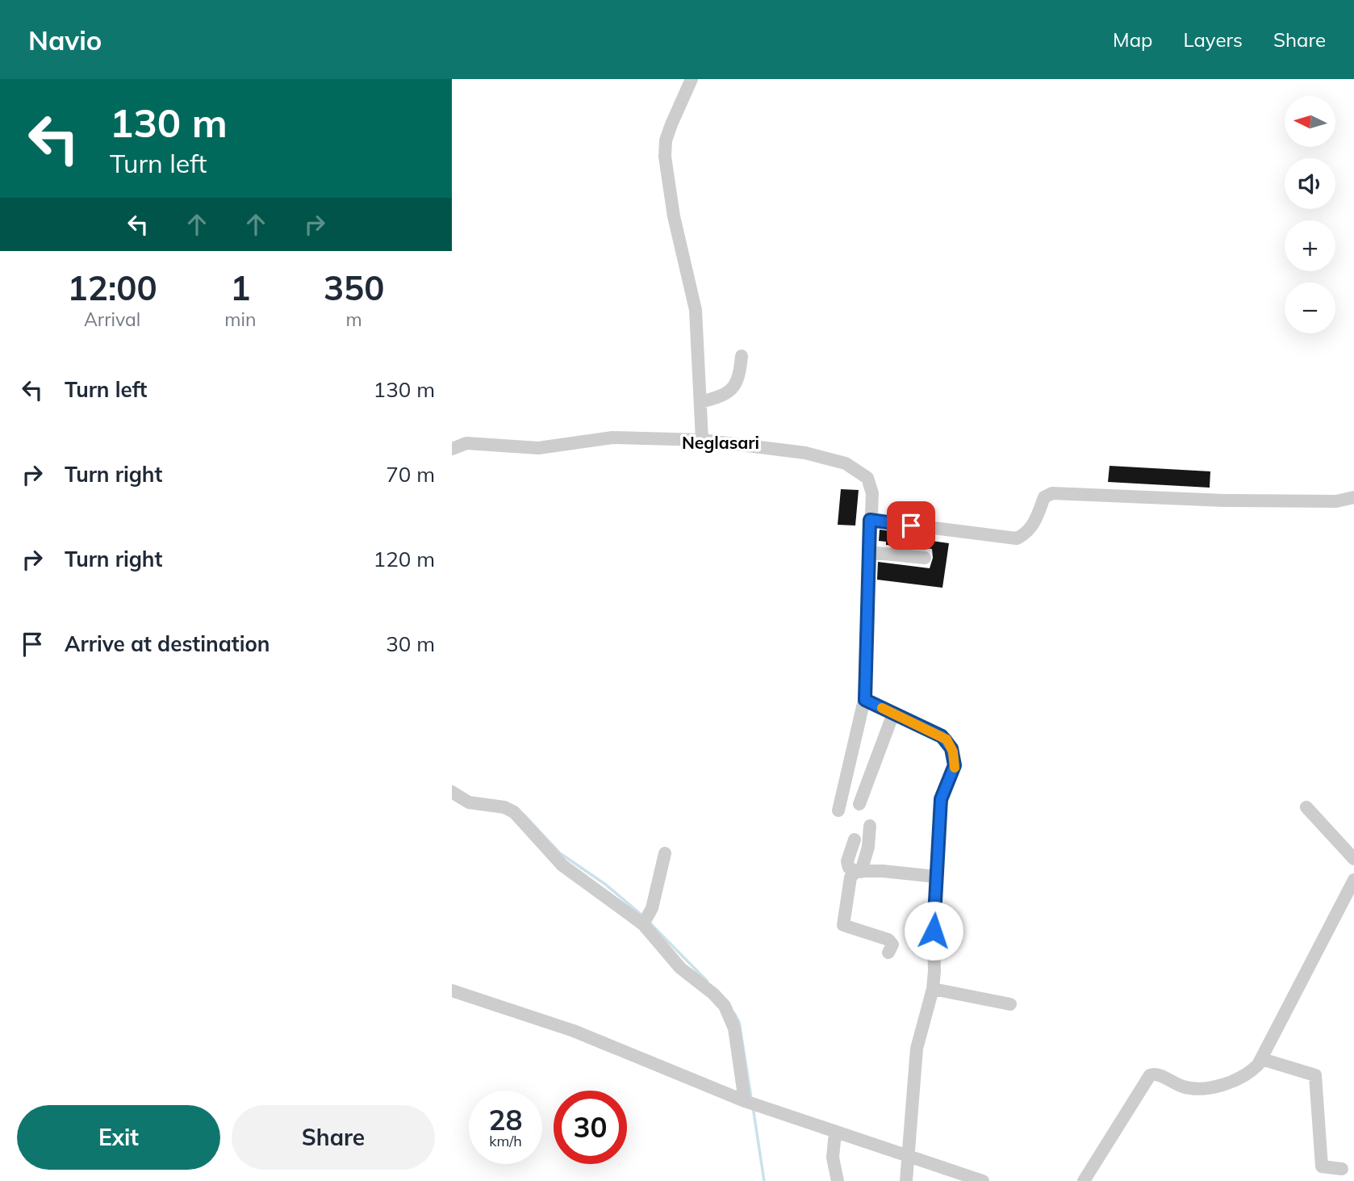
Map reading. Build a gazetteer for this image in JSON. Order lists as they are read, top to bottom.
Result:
{
  "districts": ["Neglasari"],
  "north": "left",
  "page": {
    "header": "Navio",
    "nav": ["Map", "Layers", "Share"],
    "turn": ["130 m", "Turn left"],
    "map_buttons": ["+", "−"],
    "eta": [
      "12:00",
      "Arrival",
      "1",
      "min",
      "350",
      "m"
    ],
    "list": [
      {
        "name": "Turn left",
        "value": "130 m"
      },
      {
        "name": "Turn right",
        "value": "70 m"
      },
      {
        "name": "Turn right",
        "value": "120 m"
      },
      {
        "name": "Arrive at destination",
        "value": "30 m"
      }
    ],
    "speed": "28 km/h",
    "limit": "30",
    "buttons": ["Exit", "Share"]
  }
}
